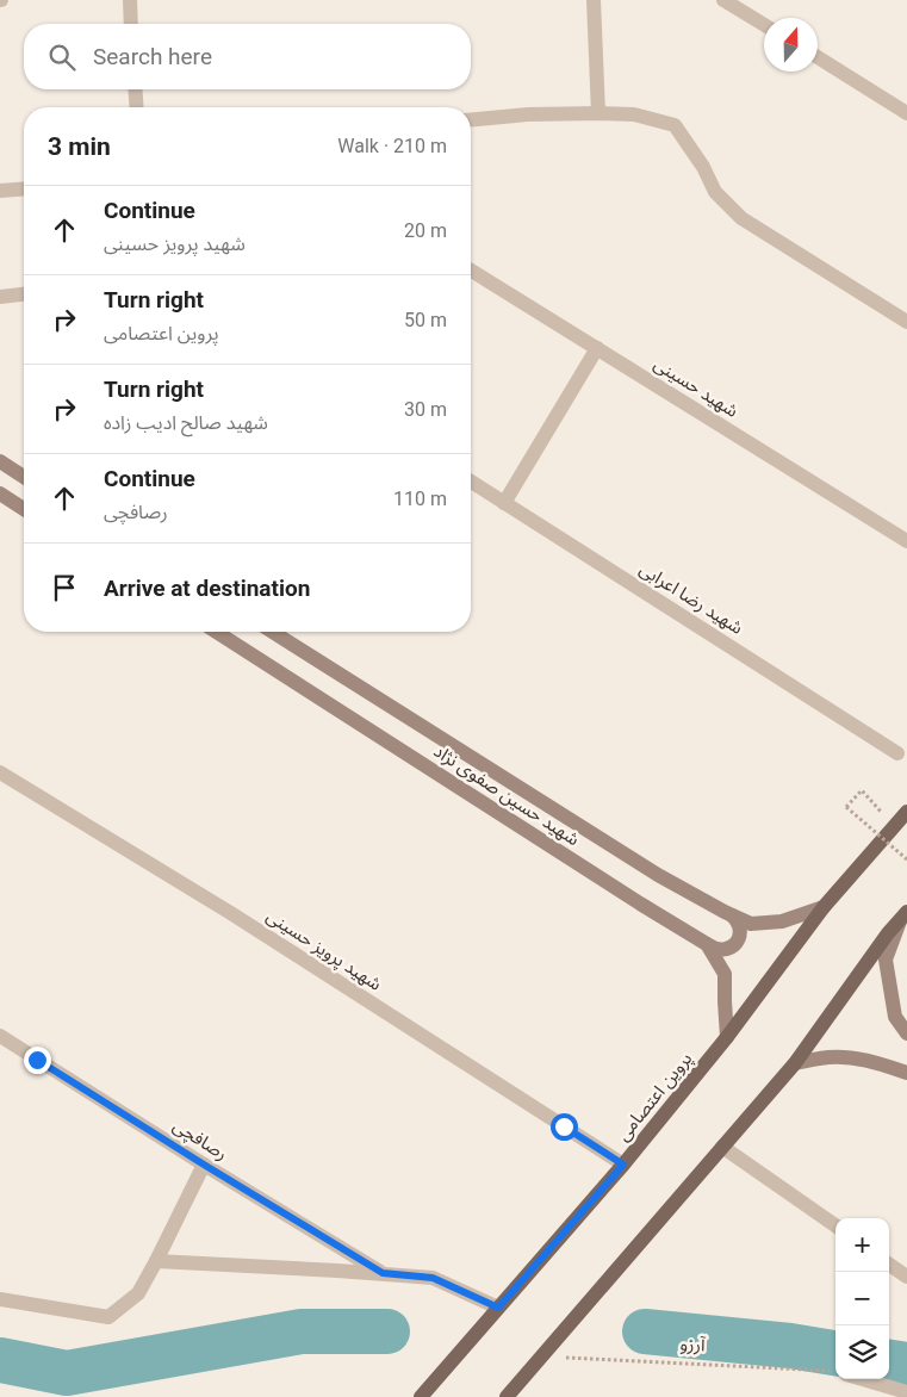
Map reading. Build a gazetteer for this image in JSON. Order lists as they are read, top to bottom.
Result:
{
  "streets": {
    "main road": ["پروین اعتصامی"],
    "street": [
      "شهید حسینی",
      "شهید رضا اعرابی",
      "شهید حسین صفوی نژاد",
      "شهید پرویز حسینی",
      "رصافچی"
    ],
    "path": ["آرزو"]
  },
  "crossings": [
    ["شهید حسین صفوی نژاد", "پروین اعتصامی"],
    ["شهید پرویز حسینی", "پروین اعتصامی"]
  ],
  "north": "top",
  "page": {
    "search": "Search here",
    "heading": ["3 min", "Walk · 210 m"],
    "list": [
      ["Continue", "شهید پرویز حسینی", "20 m"],
      ["Turn right", "پروین اعتصامی", "50 m"],
      ["Turn right", "شهید صالح ادیب زاده", "30 m"],
      ["Continue", "رصافچی", "110 m"],
      "Arrive at destination"
    ],
    "map_buttons": ["+", "−"]
  }
}
